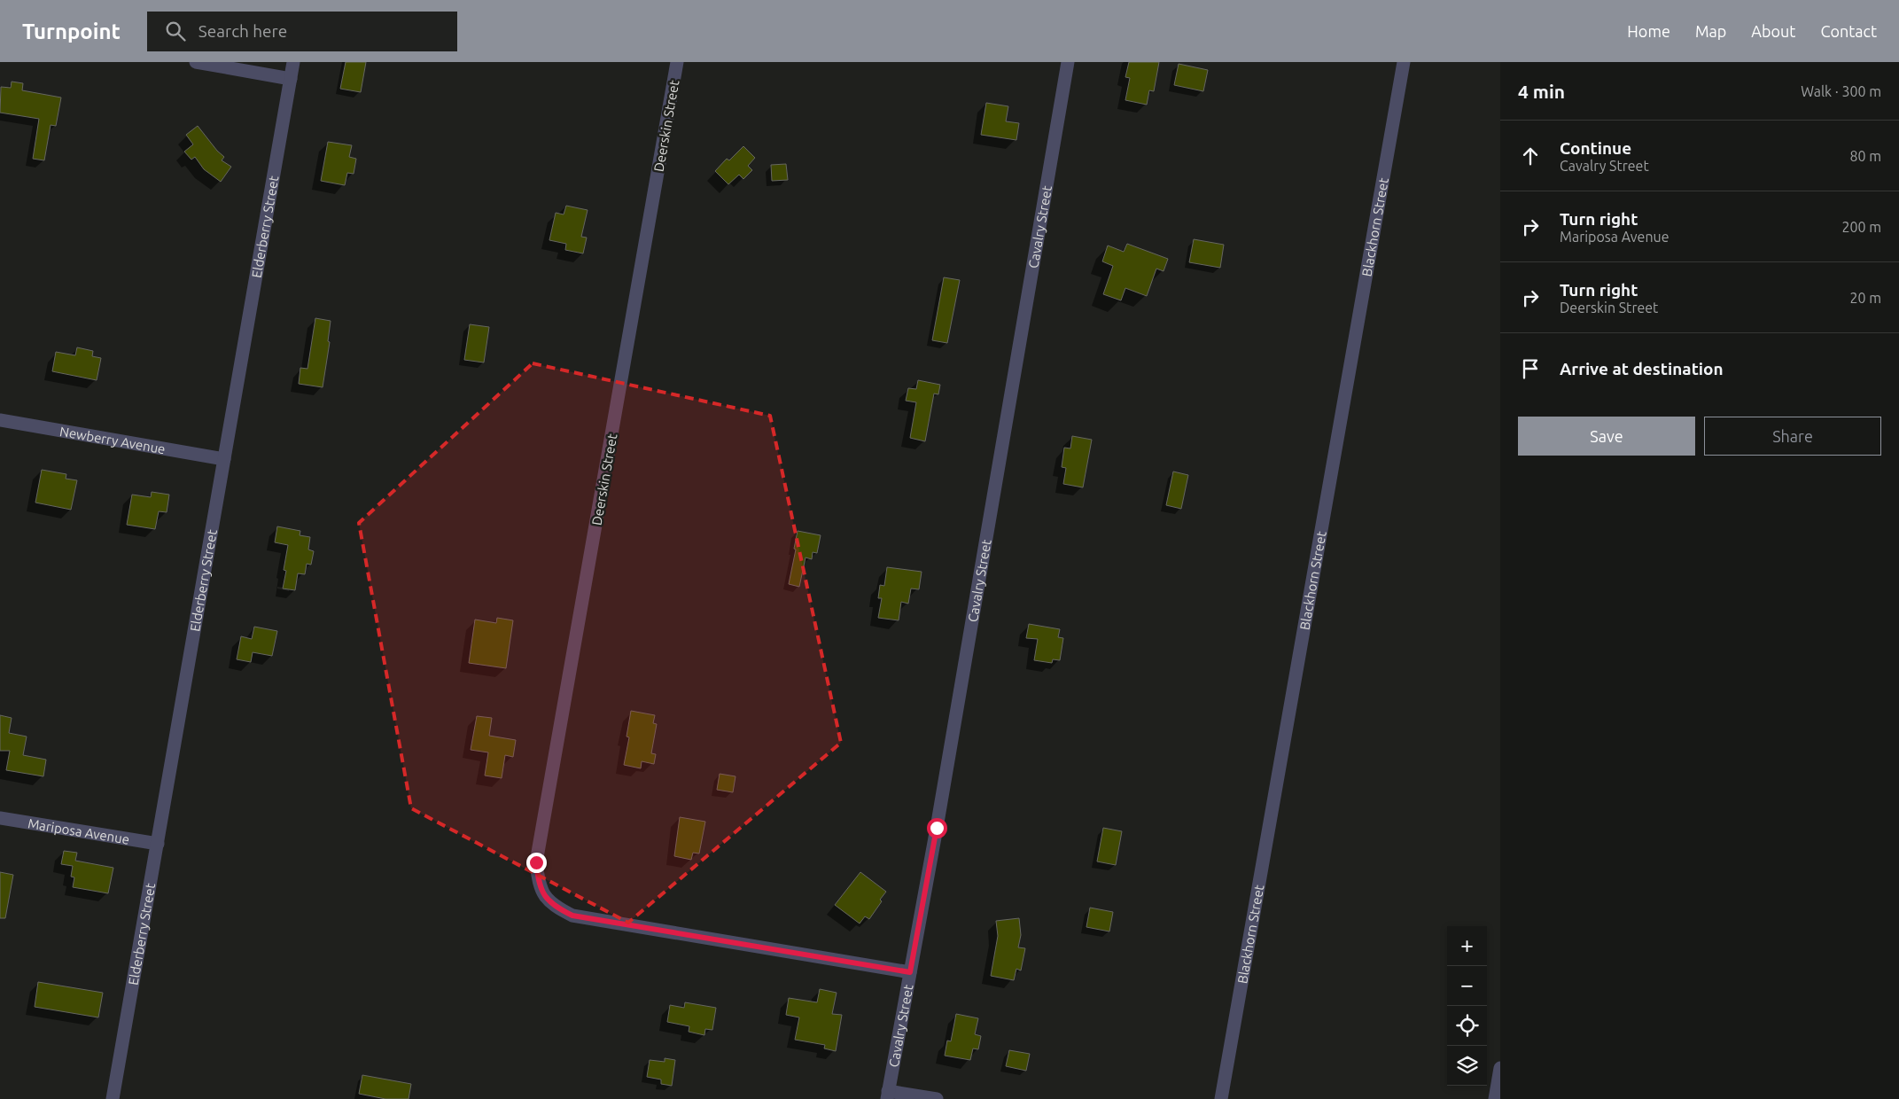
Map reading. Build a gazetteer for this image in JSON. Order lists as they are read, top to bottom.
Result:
{
  "streets": {
    "street": [
      "Deerskin Street",
      "Elderberry Street",
      "Cavalry Street",
      "Blackhorn Street",
      "Newberry Avenue",
      "Mariposa Avenue"
    ]
  },
  "crossings": [
    ["Deerskin Street", "Cavalry Street"],
    ["Elderberry Street", "Newberry Avenue"],
    ["Elderberry Street", "Mariposa Avenue"]
  ],
  "page": {
    "header": "Turnpoint",
    "search": "Search here",
    "nav": [
      "Home",
      "Map",
      "About",
      "Contact"
    ],
    "heading": ["4 min", "Walk · 300 m"],
    "list": [
      ["Continue", "Cavalry Street", "80 m"],
      ["Turn right", "Mariposa Avenue", "200 m"],
      ["Turn right", "Deerskin Street", "20 m"],
      "Arrive at destination"
    ],
    "buttons": ["Save", "Share"],
    "map_buttons": ["+", "−"]
  }
}
